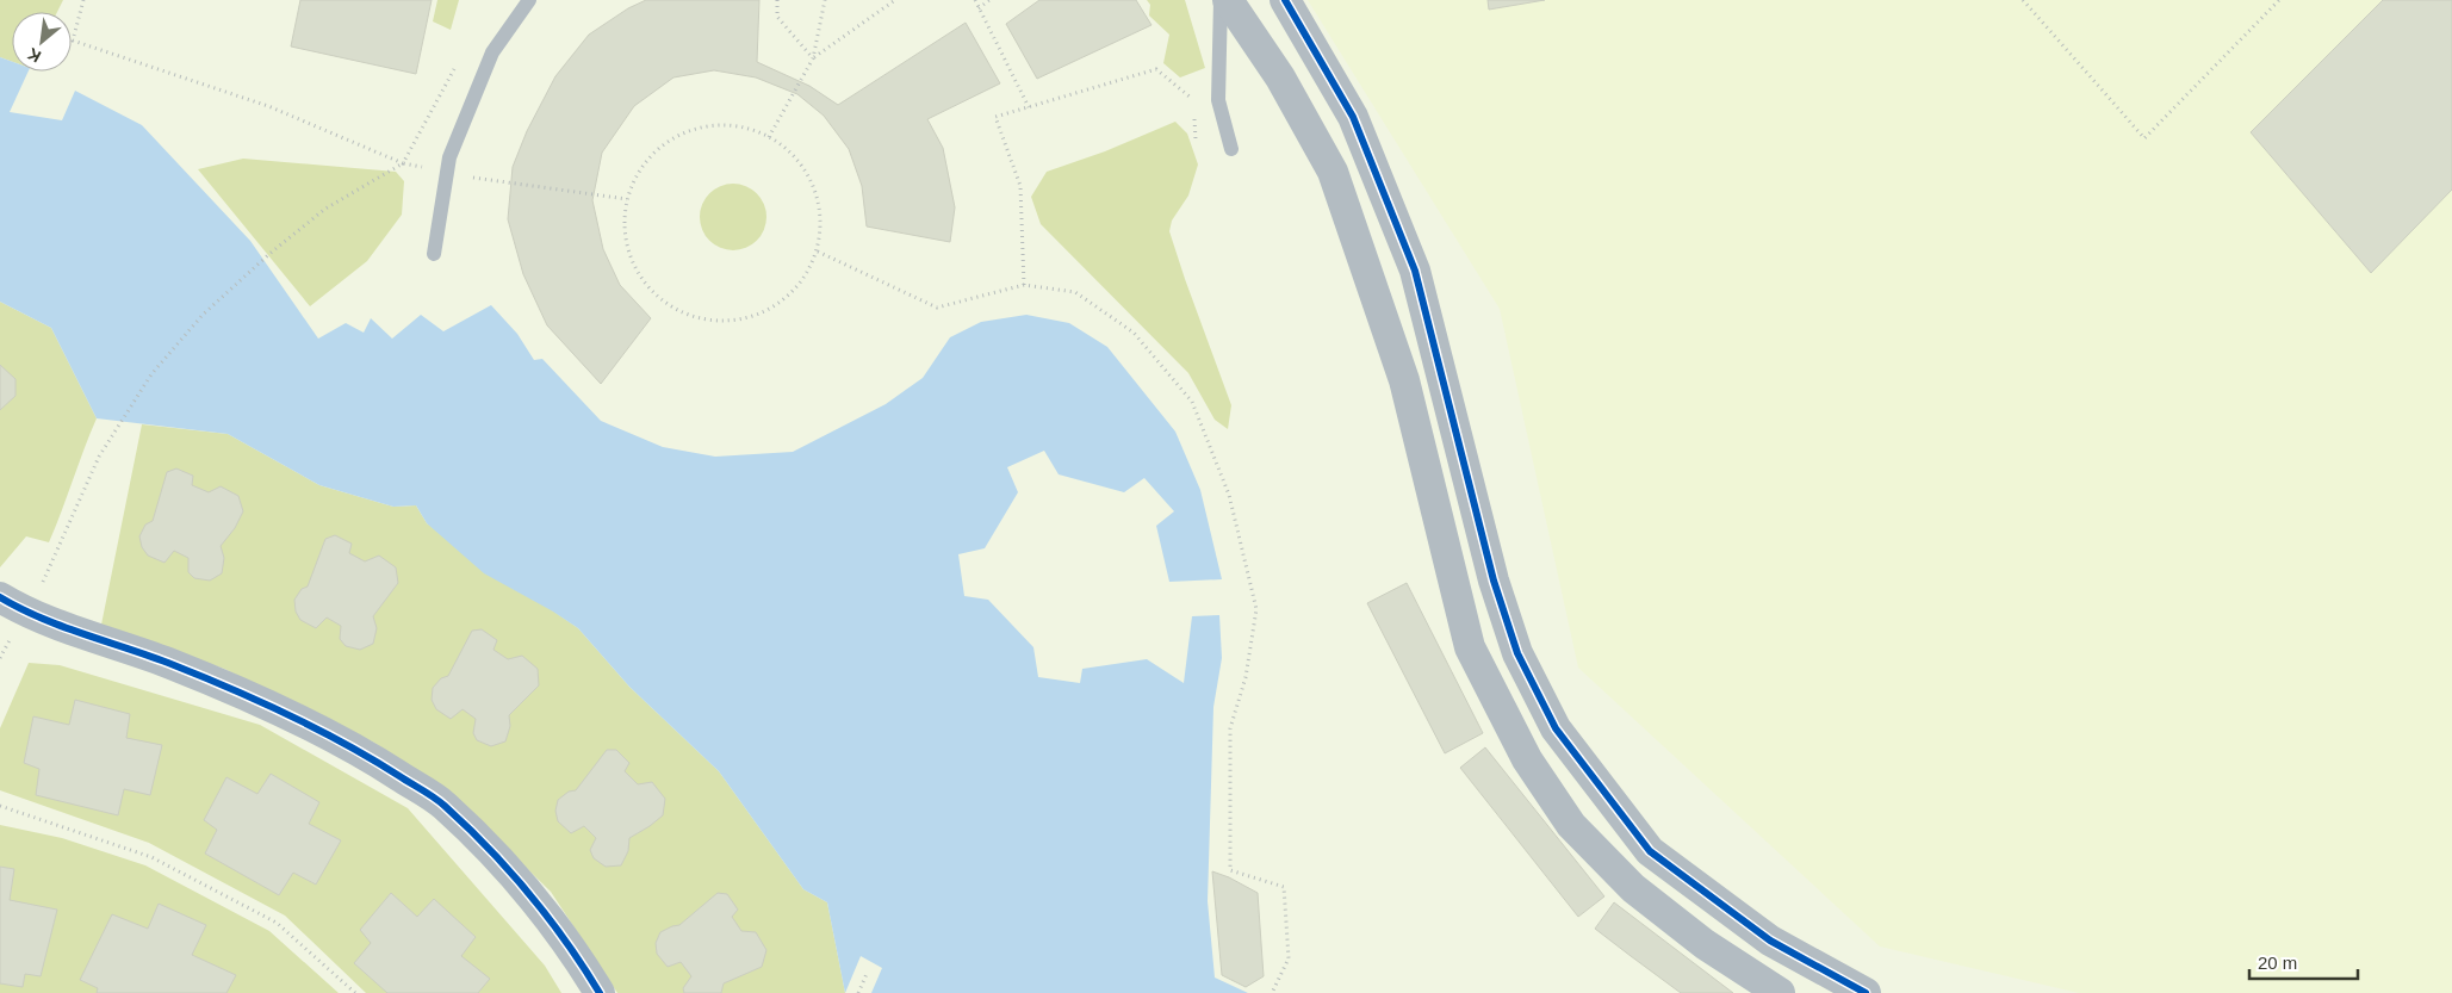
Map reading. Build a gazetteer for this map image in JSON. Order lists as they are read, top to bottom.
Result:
{
  "scale_bar": "20 m",
  "north": "bottom left"
}
